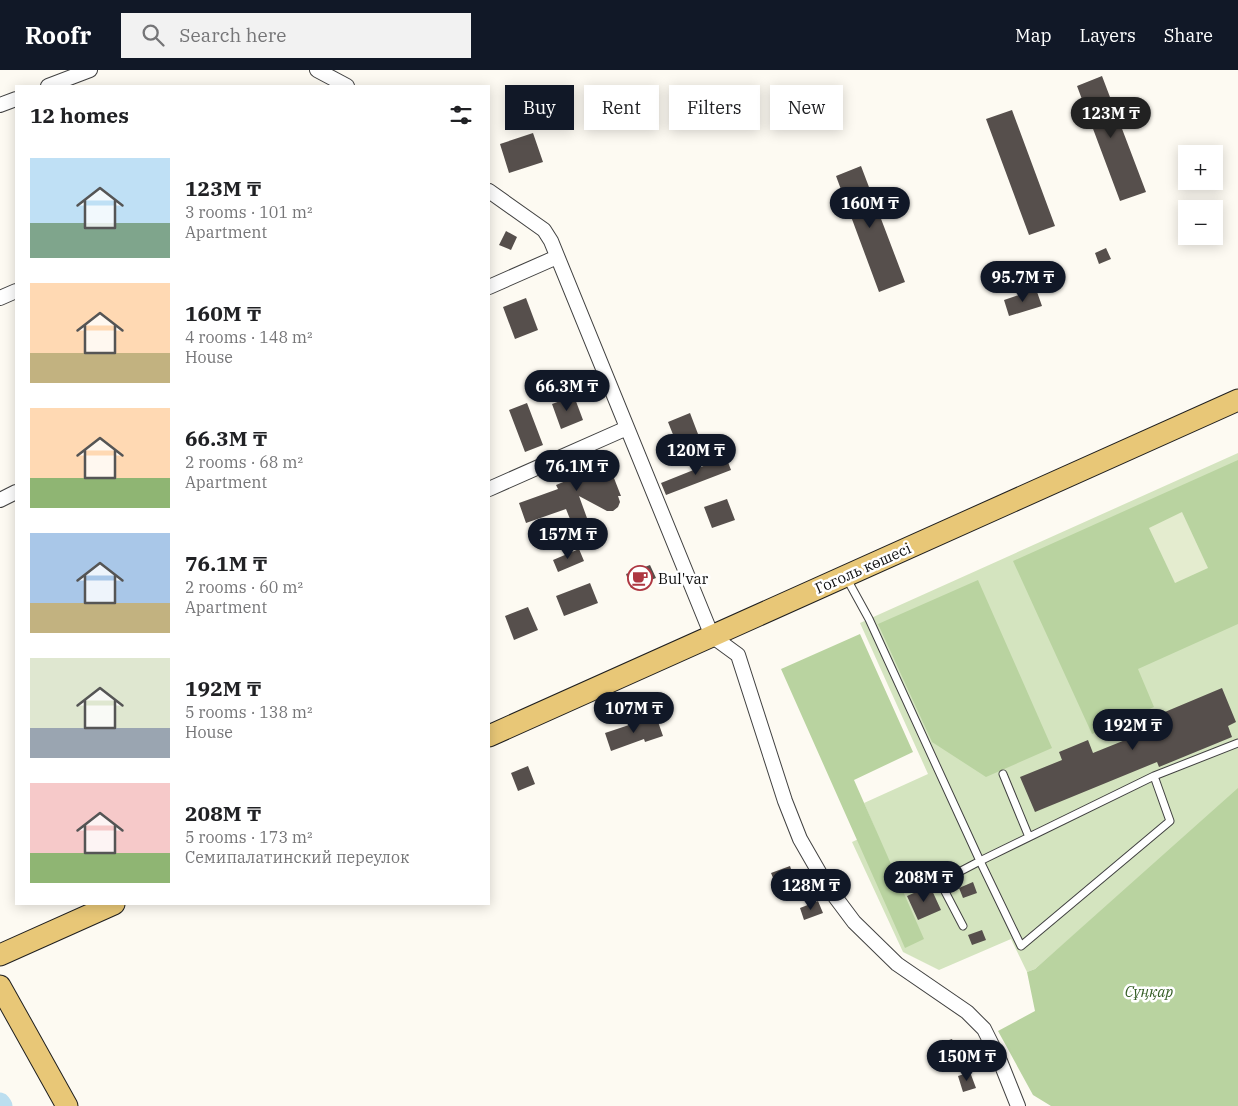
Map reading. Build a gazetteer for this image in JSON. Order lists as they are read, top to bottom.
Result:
{
  "streets": {
    "main road": ["Гоголь көшесі"]
  },
  "parks": ["Сұңқар"],
  "places": {
    "cafe": ["Bul'var"]
  },
  "page": {
    "header": "Roofr",
    "search": "Search here",
    "nav": ["Map", "Layers", "Share"],
    "chip": [
      "Buy",
      "Rent",
      "Filters",
      "New"
    ],
    "heading": "12 homes",
    "price": [
      "123M ₸",
      "160M ₸",
      "95.7M ₸",
      "66.3M ₸",
      "120M ₸",
      "76.1M ₸",
      "157M ₸",
      "107M ₸",
      "192M ₸",
      "208M ₸",
      "128M ₸",
      "150M ₸"
    ],
    "map_buttons": ["+", "−"],
    "list": [
      {
        "name": "123M ₸",
        "note": "3 rooms · 101 m² · Apartment"
      },
      {
        "name": "160M ₸",
        "note": "4 rooms · 148 m² · House"
      },
      {
        "name": "66.3M ₸",
        "note": "2 rooms · 68 m² · Apartment"
      },
      {
        "name": "76.1M ₸",
        "note": "2 rooms · 60 m² · Apartment"
      },
      {
        "name": "192M ₸",
        "note": "5 rooms · 138 m² · House"
      },
      {
        "name": "208M ₸",
        "note": "5 rooms · 173 m² · Семипалатинский переулок"
      }
    ]
  }
}
